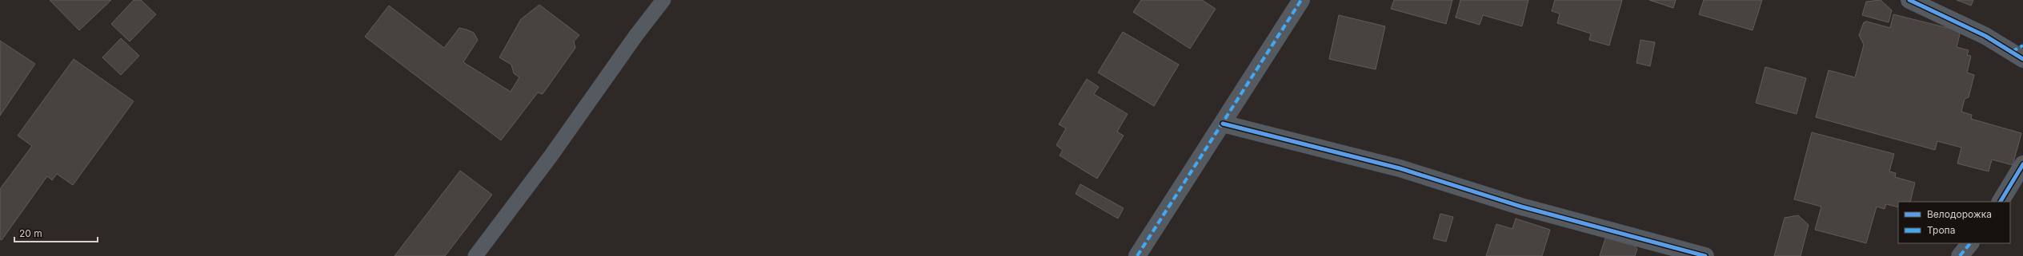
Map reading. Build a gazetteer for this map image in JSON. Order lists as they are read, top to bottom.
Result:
{
  "legend": ["Велодорожка", "Тропа"],
  "scale_bar": "20 m"
}
